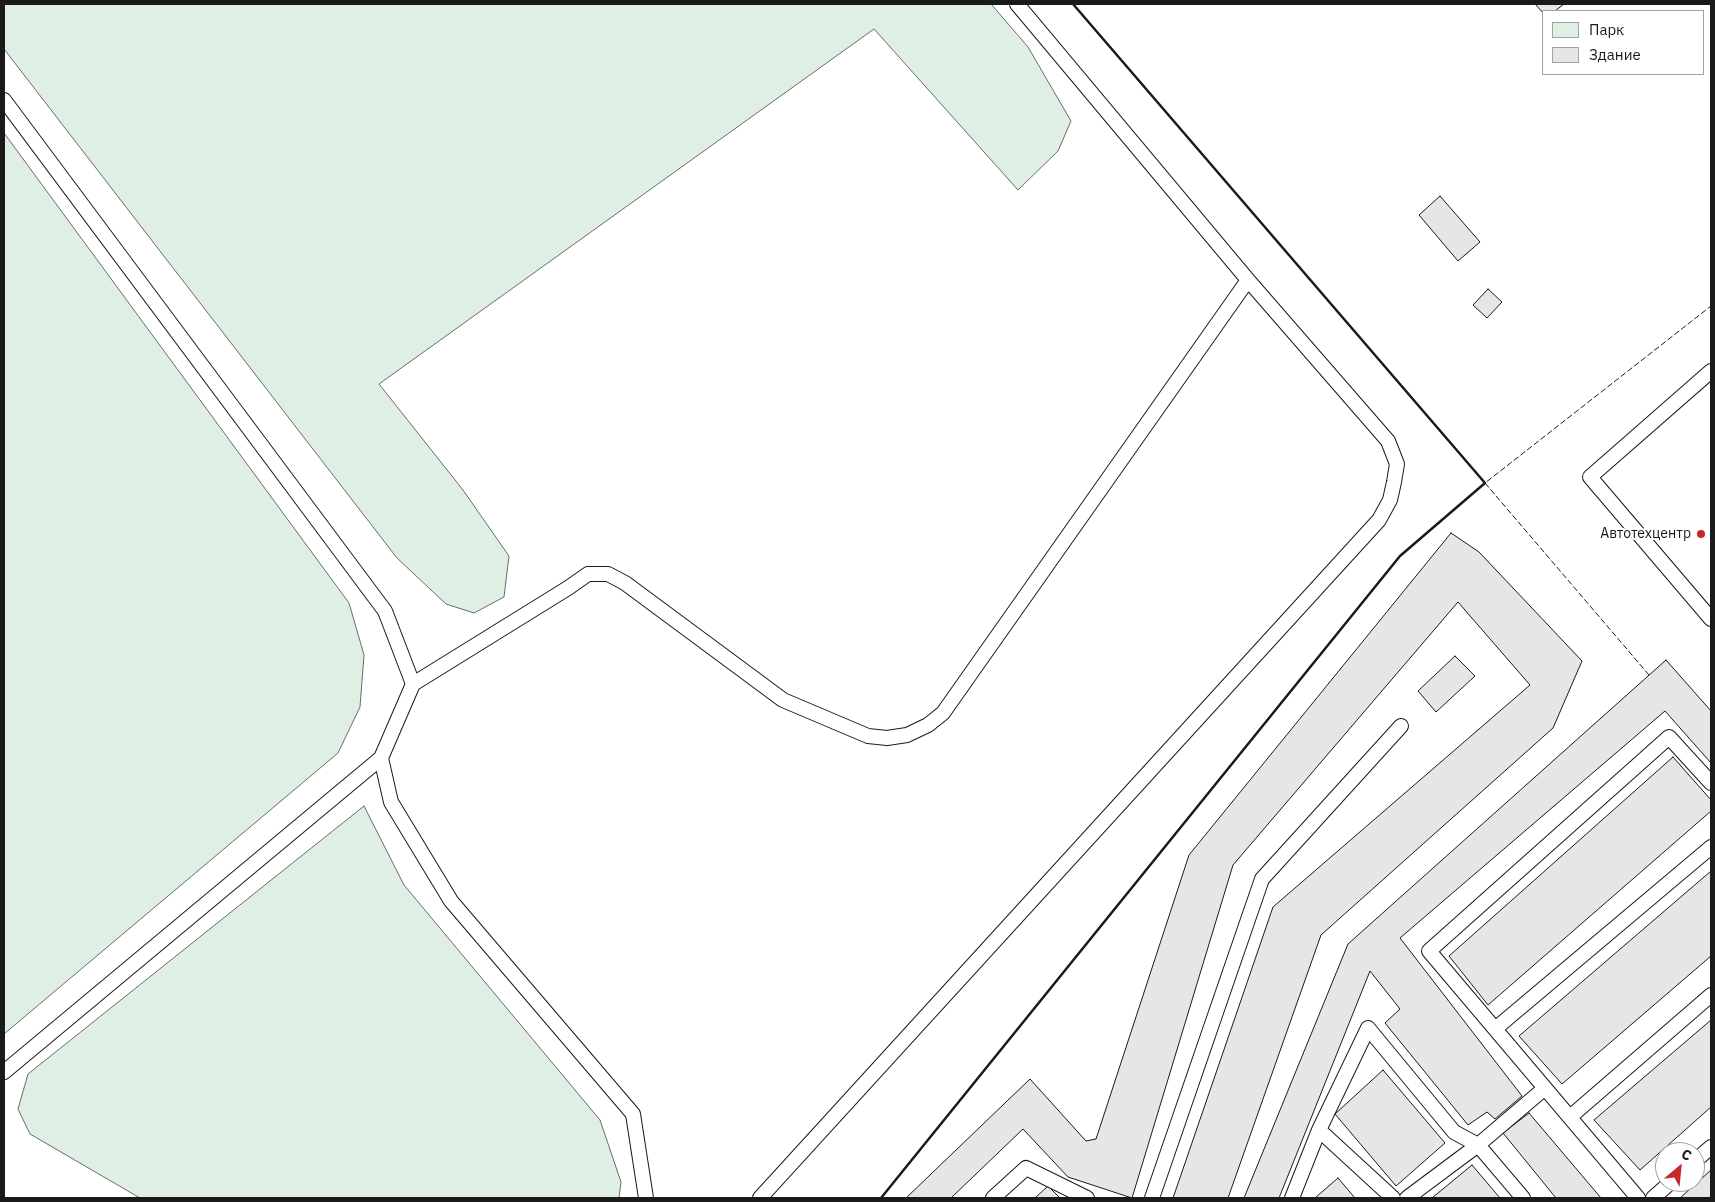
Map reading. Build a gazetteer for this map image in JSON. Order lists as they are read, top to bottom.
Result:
{
  "places": ["Автотехцентр"],
  "legend": ["Парк", "Здание"],
  "north": "top right"
}
